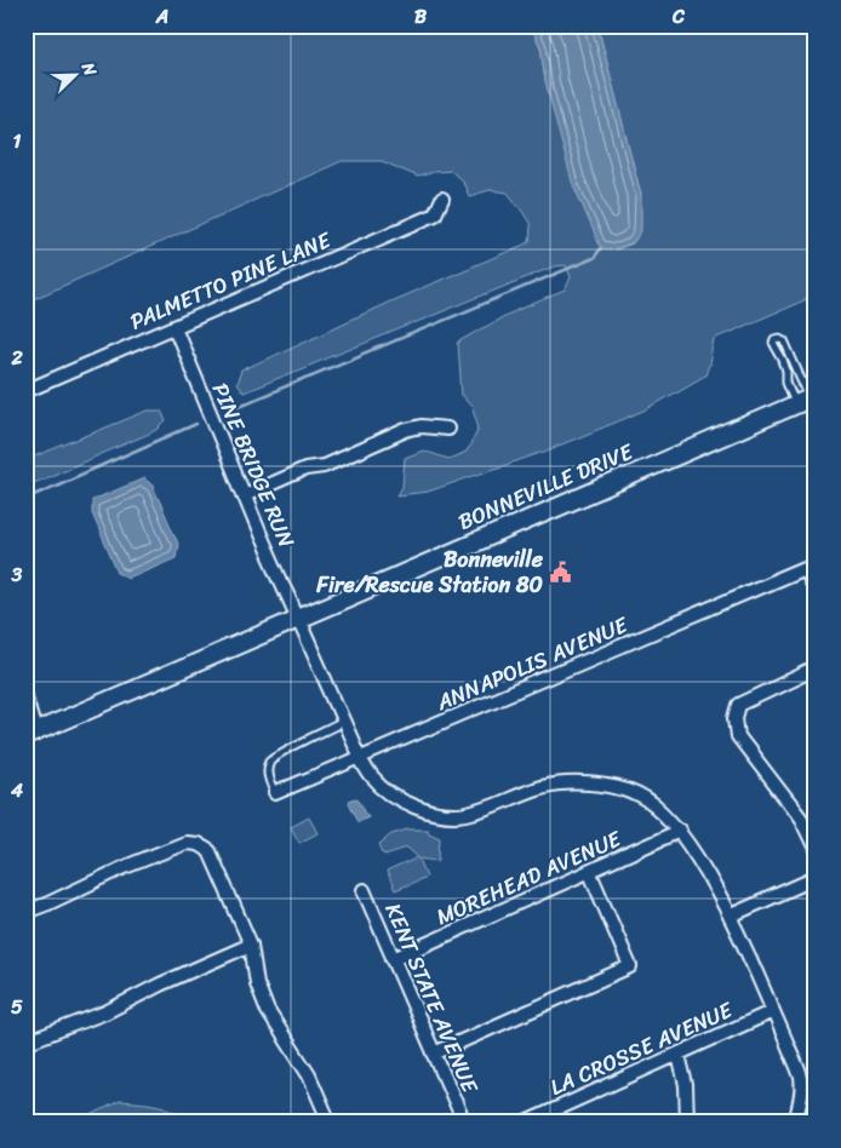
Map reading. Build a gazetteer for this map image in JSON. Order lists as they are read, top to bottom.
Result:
{
  "streets": {
    "street": [
      "PALMETTO PINE LANE",
      "PINE BRIDGE RUN",
      "BONNEVILLE DRIVE",
      "ANNAPOLIS AVENUE",
      "MOREHEAD AVENUE",
      "KENT STATE AVENUE",
      "LA CROSSE AVENUE"
    ]
  },
  "crossings": [
    ["PALMETTO PINE LANE", "PINE BRIDGE RUN"],
    ["PINE BRIDGE RUN", "BONNEVILLE DRIVE"],
    ["PINE BRIDGE RUN", "ANNAPOLIS AVENUE"],
    ["PINE BRIDGE RUN", "MOREHEAD AVENUE"],
    ["PINE BRIDGE RUN", "LA CROSSE AVENUE"],
    ["MOREHEAD AVENUE", "KENT STATE AVENUE"]
  ],
  "places": {
    "public building": ["Bonneville Fire/Rescue Station 80"]
  },
  "north": "top right",
  "grid": {
    "columns": ["A", "B", "C"],
    "rows": [
      "1",
      "2",
      "3",
      "4",
      "5"
    ]
  }
}
